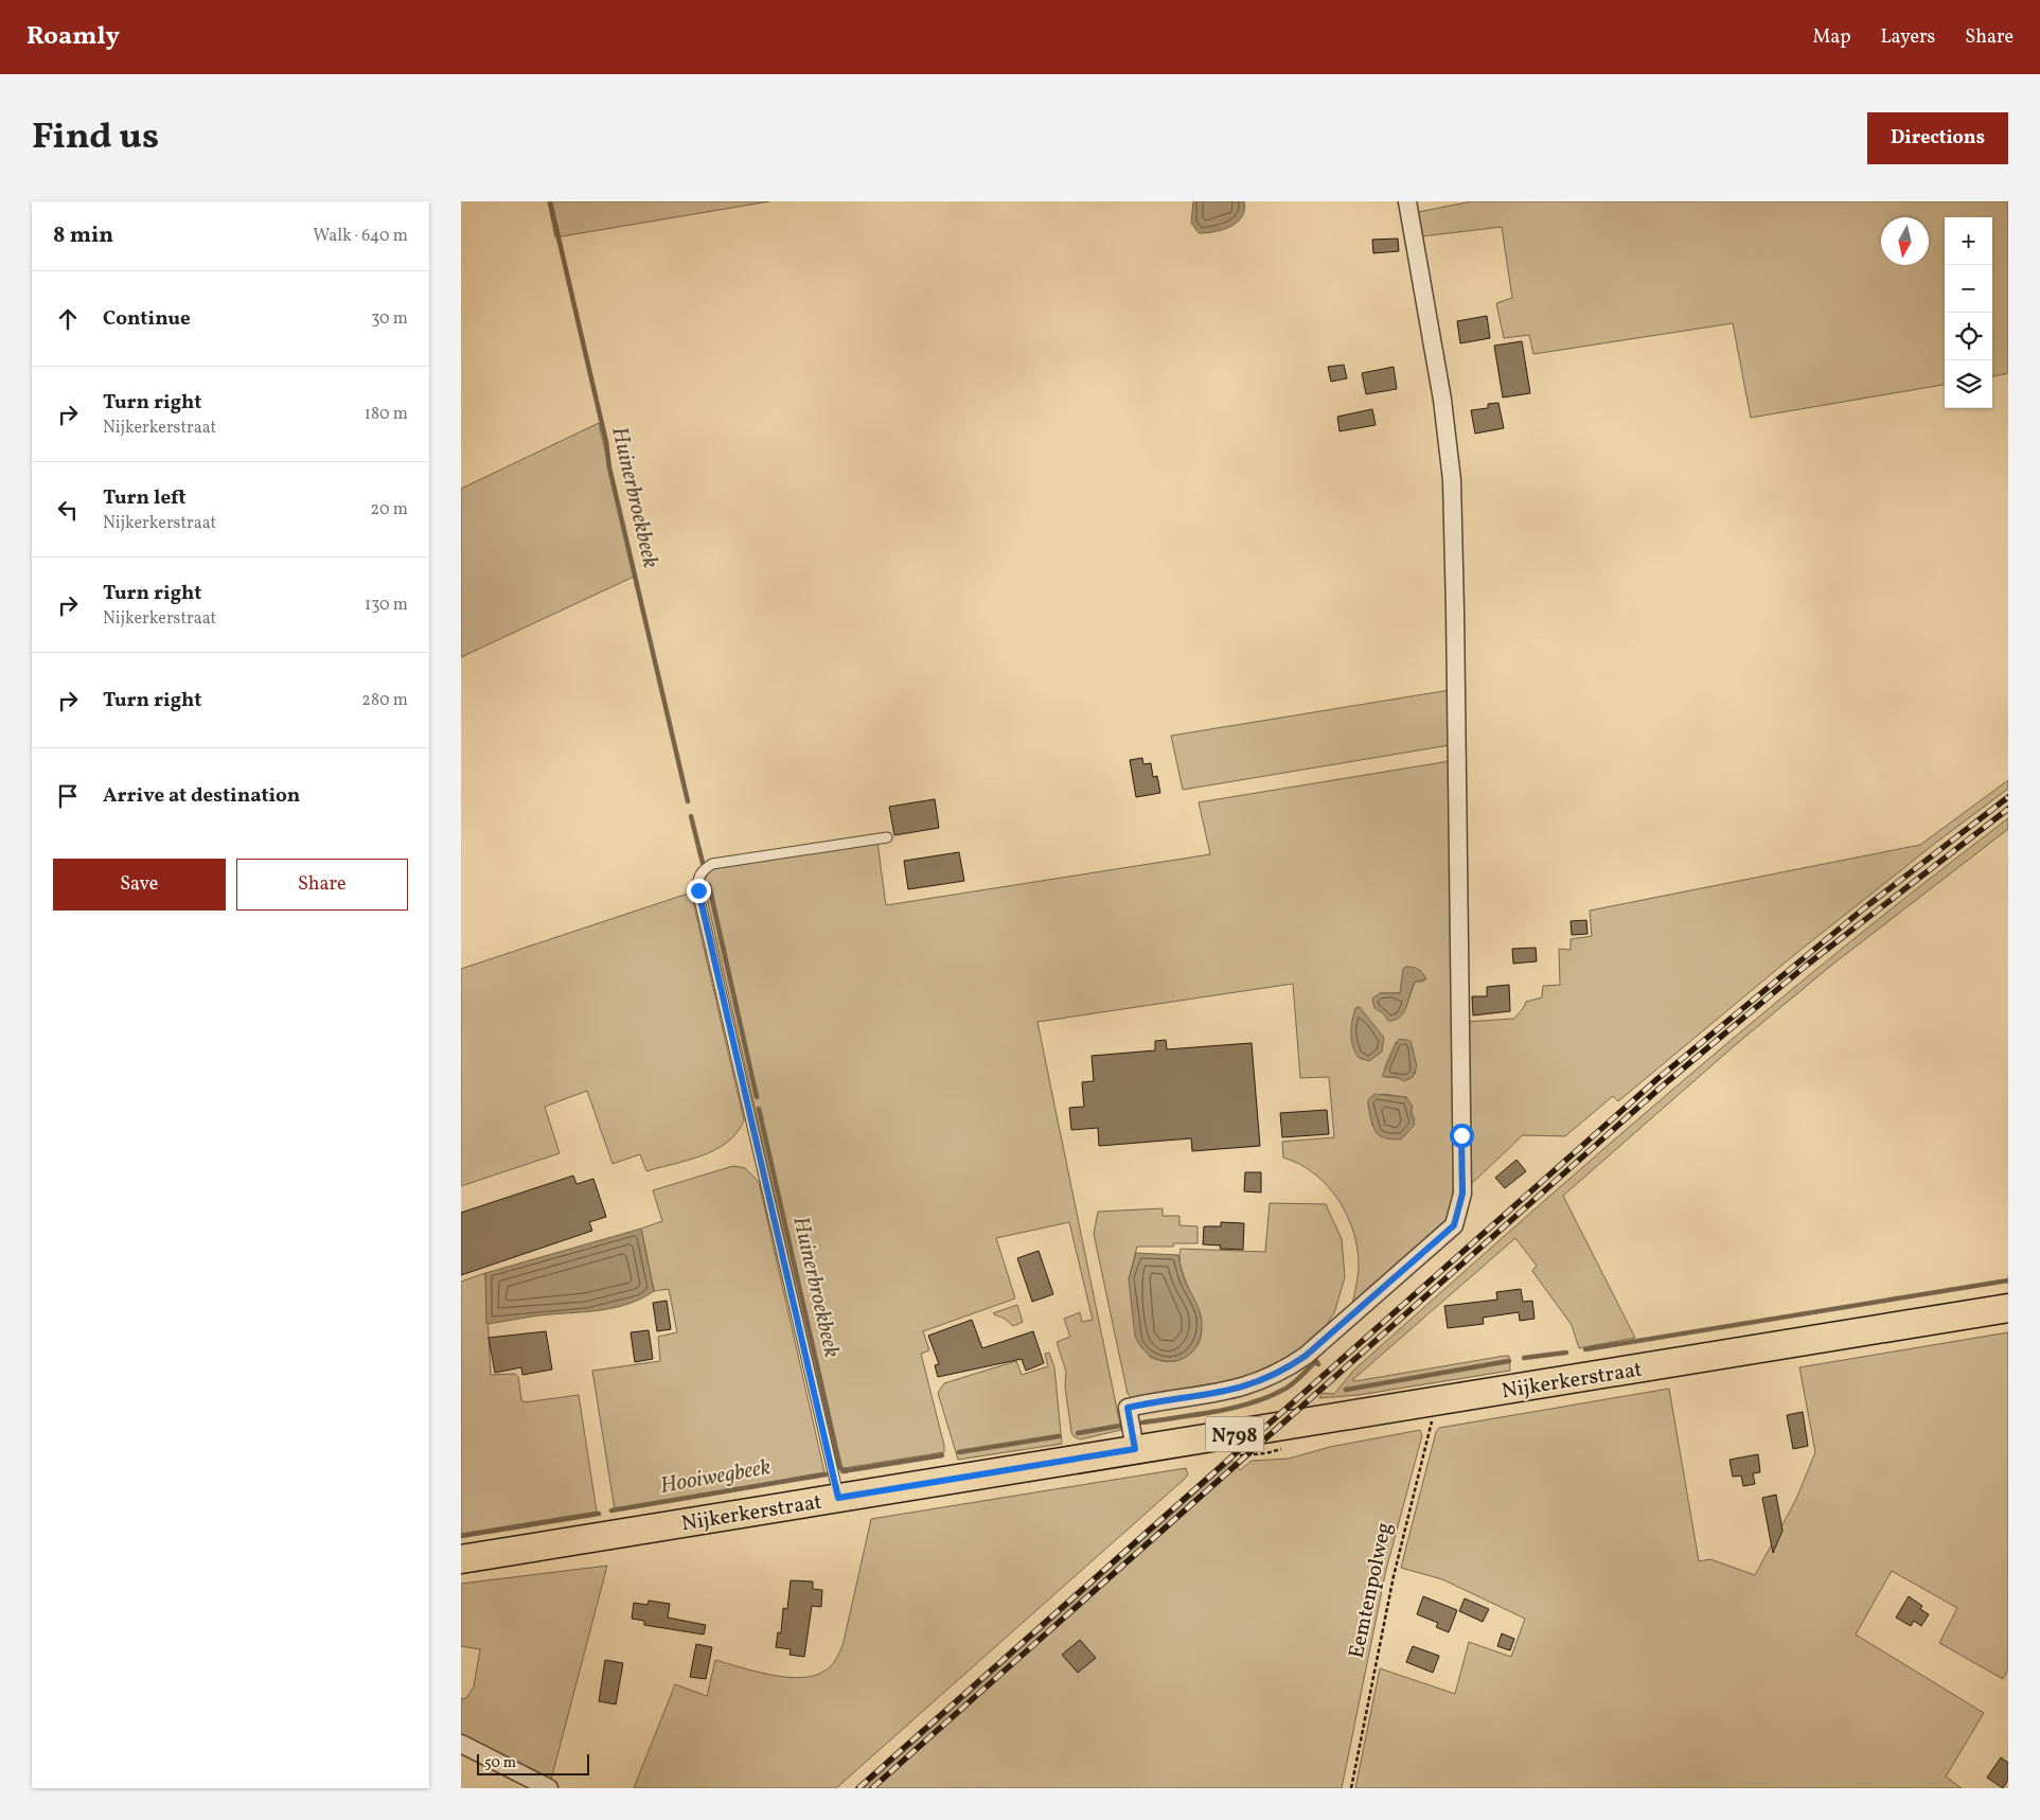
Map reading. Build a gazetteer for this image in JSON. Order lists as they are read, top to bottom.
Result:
{
  "streets": {
    "main road": ["Nijkerkerstraat", "N798"],
    "path": ["Eemtenpolweg"]
  },
  "crossings": [
    ["Nijkerkerstraat", "Eemtenpolweg"]
  ],
  "water": ["Huinerbroekbeek", "Hooiwegbeek"],
  "scale_bar": "50 m",
  "north": "bottom",
  "page": {
    "header": "Roamly",
    "nav": ["Map", "Layers", "Share"],
    "title": "Find us",
    "buttons": [
      "Directions",
      ["Save", "Share"]
    ],
    "heading": ["8 min", "Walk · 640 m"],
    "map_buttons": ["+", "−"],
    "list": [
      ["Continue", "30 m"],
      ["Turn right", "Nijkerkerstraat", "180 m"],
      ["Turn left", "Nijkerkerstraat", "20 m"],
      ["Turn right", "Nijkerkerstraat", "130 m"],
      ["Turn right", "280 m"],
      "Arrive at destination"
    ],
    "scale": "50 m"
  }
}
